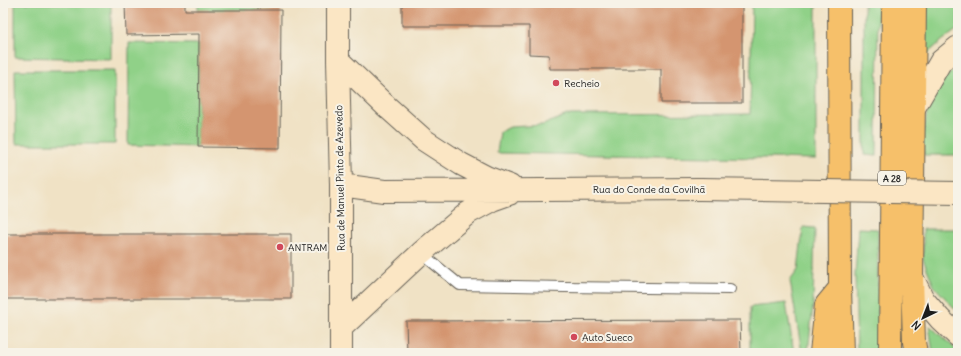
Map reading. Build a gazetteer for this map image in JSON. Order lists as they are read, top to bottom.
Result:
{
  "streets": {
    "highway": ["A 28"],
    "main road": ["Rua de Manuel Pinto de Azevedo", "Rua do Conde da Covilhã"]
  },
  "crossings": [
    ["Rua de Manuel Pinto de Azevedo", "Rua do Conde da Covilhã"]
  ],
  "places": ["Recheio", "ANTRAM", "Auto Sueco"],
  "north": "bottom left"
}
